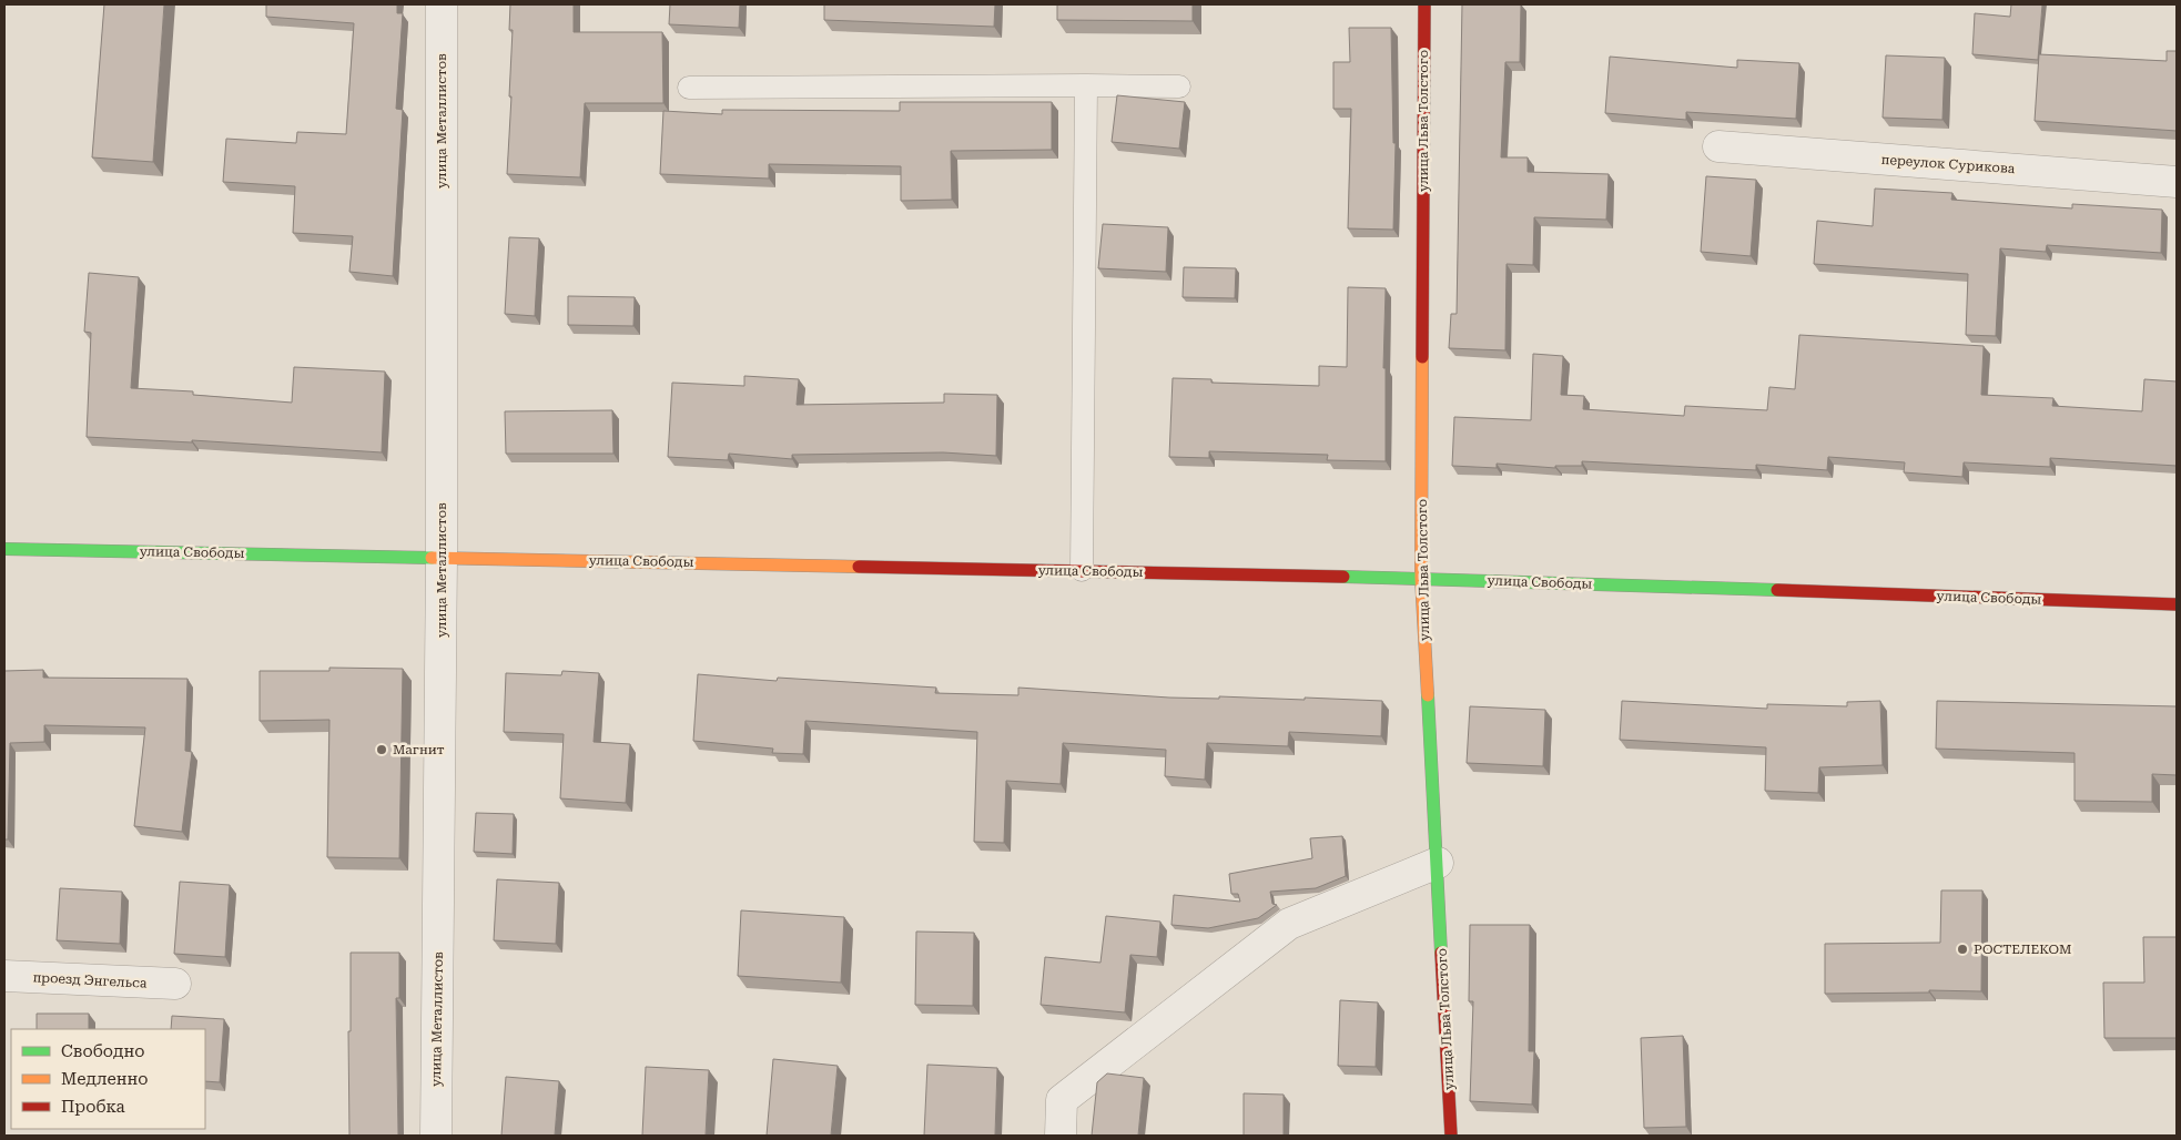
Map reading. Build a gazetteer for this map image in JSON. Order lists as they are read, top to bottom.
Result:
{
  "streets": {
    "street": [
      "улица Металлистов",
      "улица Льва Толстого",
      "переулок Сурикова",
      "улица Свободы",
      "проезд Энгельса"
    ]
  },
  "crossings": [
    ["улица Металлистов", "улица Свободы"],
    ["улица Льва Толстого", "улица Свободы"]
  ],
  "places": ["Магнит", "РОСТЕЛЕКОМ"],
  "legend": ["Свободно", "Медленно", "Пробка"]
}
